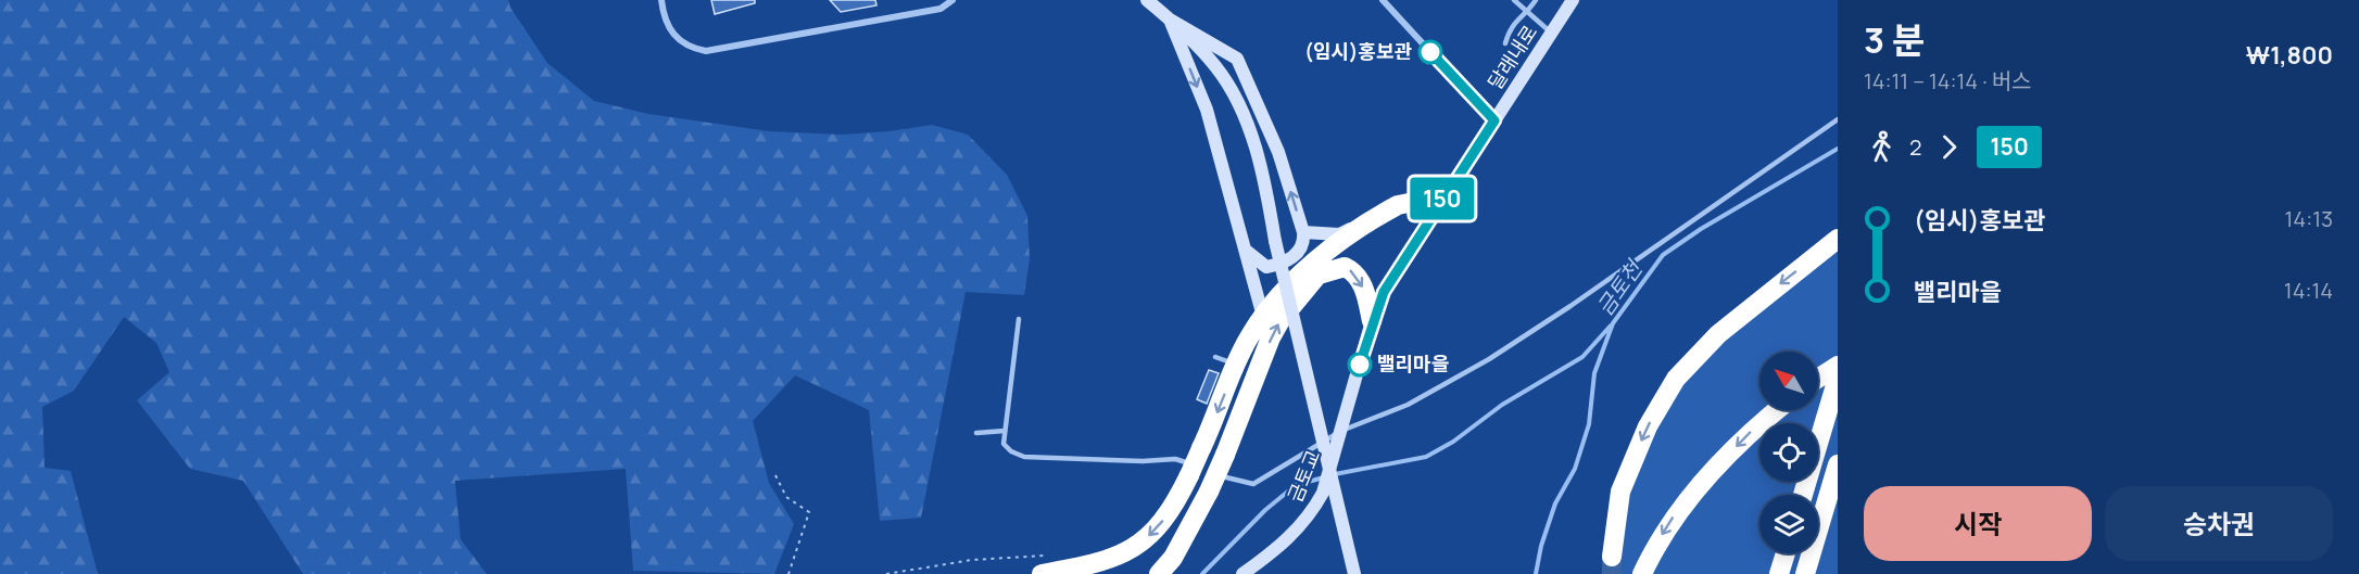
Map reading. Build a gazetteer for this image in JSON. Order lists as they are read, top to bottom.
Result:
{
  "streets": {
    "street": ["달래내로", "금토교"]
  },
  "crossings": [
    ["달래내로", "금토교"]
  ],
  "water": ["금토천"],
  "places": ["(임시)홍보관", "밸리마을"],
  "lines": ["bus line 150"],
  "north": "top left",
  "page": {
    "on_map": "150",
    "heading": ["3 분", "14:11 – 14:14 · 버스", "₩1,800"],
    "legs": ["2", "150"],
    "list": [
      {
        "name": "(임시)홍보관",
        "value": "14:13"
      },
      {
        "name": "밸리마을",
        "value": "14:14"
      }
    ],
    "buttons": ["시작", "승차권"]
  }
}
